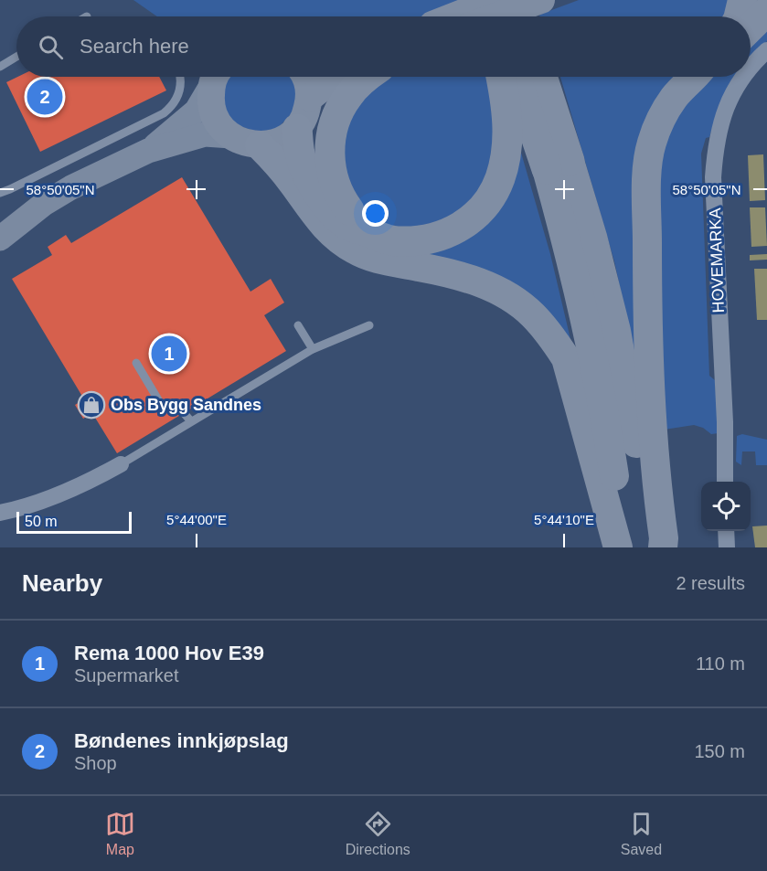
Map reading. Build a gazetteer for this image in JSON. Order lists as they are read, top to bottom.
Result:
{
  "streets": {
    "street": ["HOVEMARKA"]
  },
  "places": {
    "shop": ["Obs Bygg Sandnes"]
  },
  "scale_bar": "50 m",
  "page": {
    "search": "Search here",
    "pins": ["2", "1"],
    "scale": "50 m",
    "heading": ["Nearby", "2 results"],
    "list": [
      {
        "mark": "1",
        "name": "Rema 1000 Hov E39",
        "note": "Supermarket",
        "value": "110 m"
      },
      {
        "mark": "2",
        "name": "Bøndenes innkjøpslag",
        "note": "Shop",
        "value": "150 m"
      }
    ],
    "nav": ["Map", "Directions", "Saved"]
  },
  "coordinates": ["58°50'05\"N", "5°44'00\"E", "5°44'10\"E"]
}
